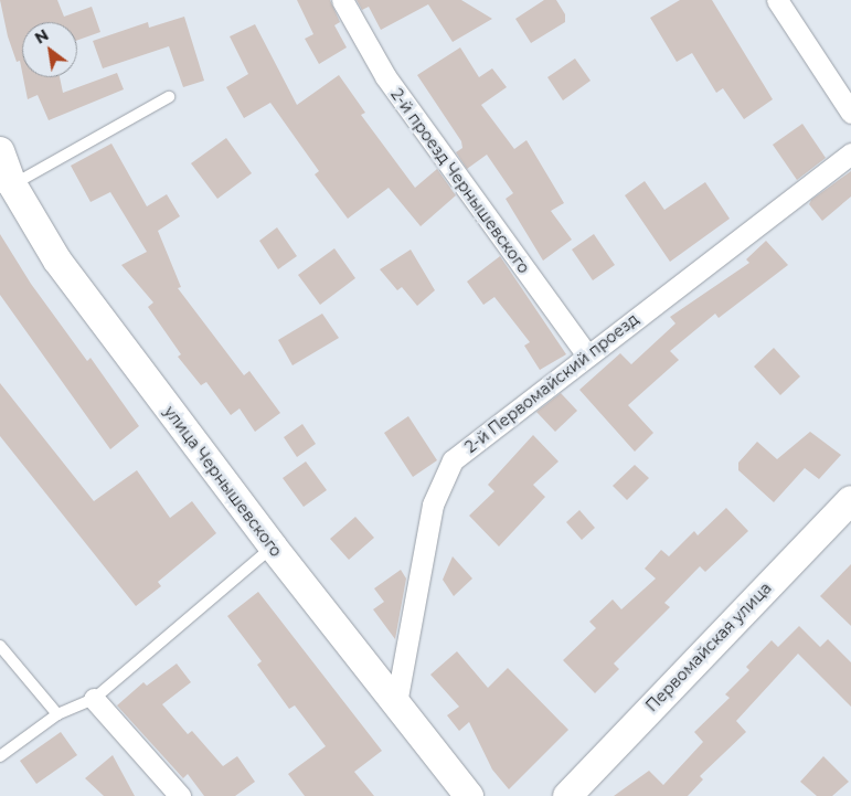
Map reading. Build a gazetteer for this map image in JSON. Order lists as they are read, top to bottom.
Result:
{
  "streets": {
    "street": [
      "2-й проезд Чернышевского",
      "2-й Первомайский проезд",
      "улица Чернышевского",
      "Первомайская улица"
    ]
  },
  "crossings": [
    ["2-й проезд Чернышевского", "2-й Первомайский проезд"],
    ["2-й Первомайский проезд", "улица Чернышевского"]
  ],
  "north": "top left"
}
